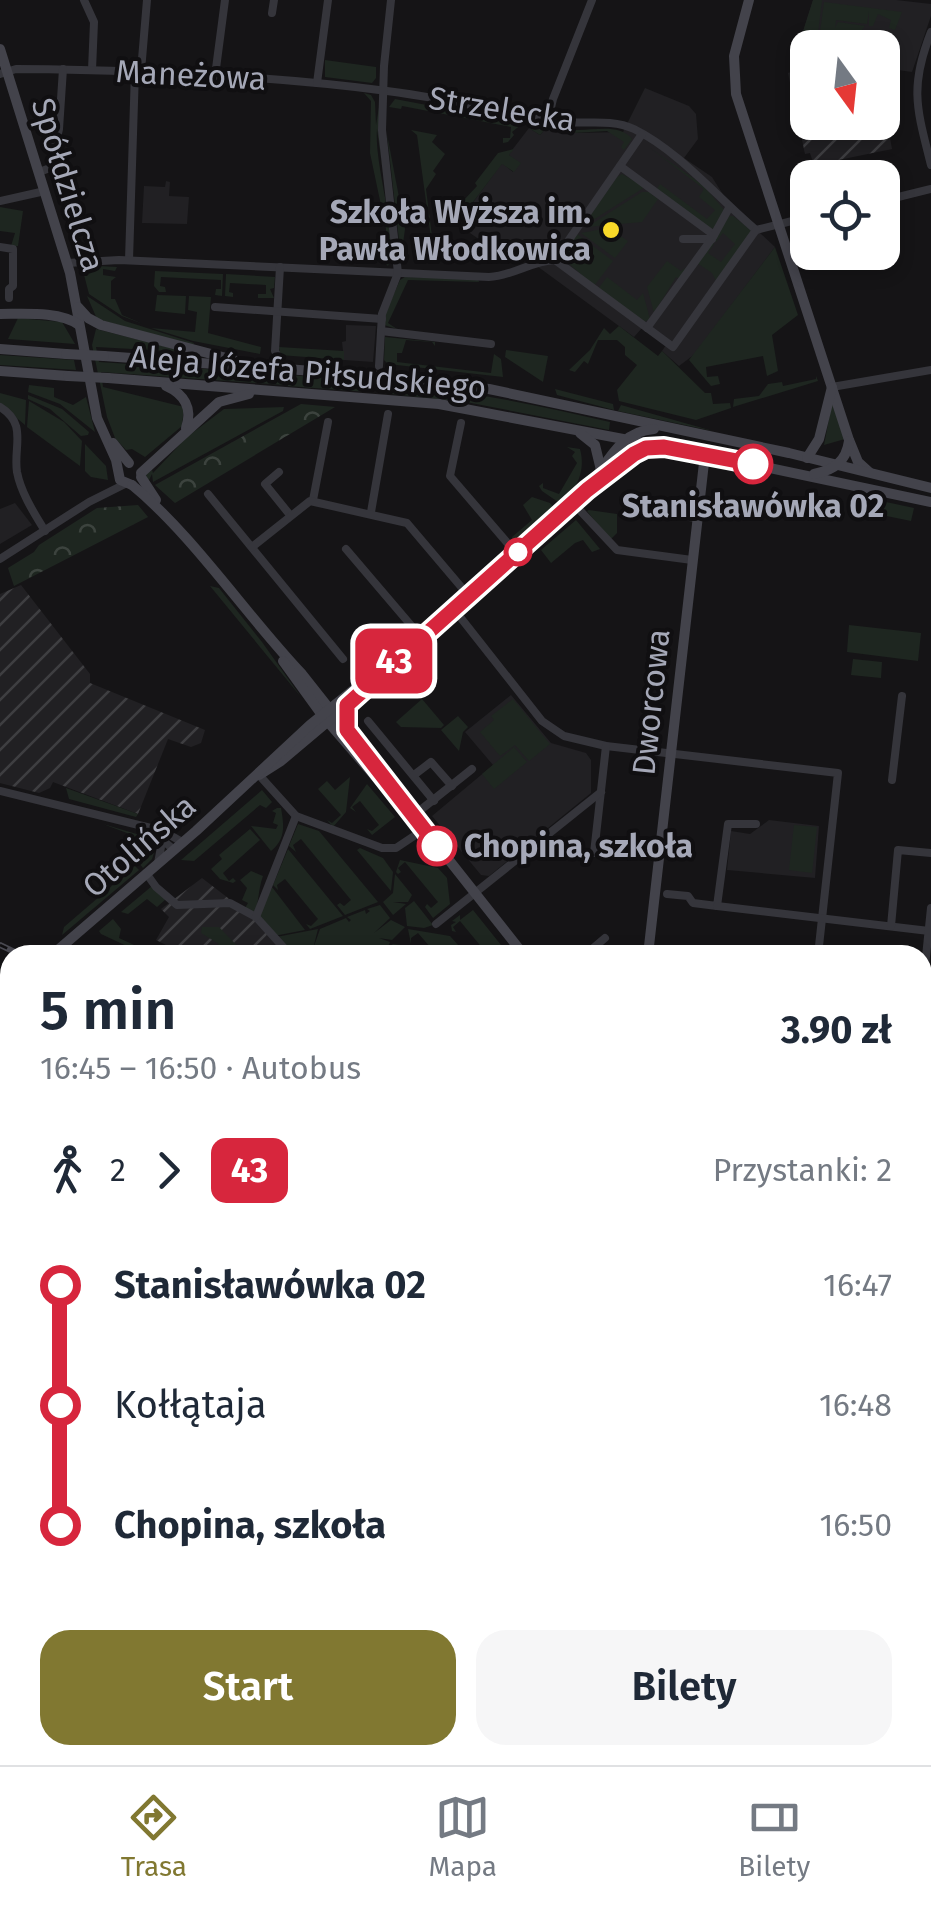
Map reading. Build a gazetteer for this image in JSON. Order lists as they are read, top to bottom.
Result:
{
  "streets": {
    "main road": [
      "Spółdzielcza",
      "Aleja Józefa Piłsudskiego",
      "Dworcowa",
      "Otolińska"
    ],
    "street": ["Maneżowa", "Strzelecka"]
  },
  "crossings": [
    ["Maneżowa", "Strzelecka"],
    ["Maneżowa", "Spółdzielcza"],
    ["Strzelecka", "Aleja Józefa Piłsudskiego"],
    ["Spółdzielcza", "Otolińska"],
    ["Aleja Józefa Piłsudskiego", "Dworcowa"],
    ["Aleja Józefa Piłsudskiego", "Otolińska"]
  ],
  "places": ["Szkoła Wyższa im. Pawła Włodkowica", "Stanisławówka 02", "Chopina, szkoła"],
  "lines": ["bus line 43"],
  "north": "bottom",
  "page": {
    "on_map": "43",
    "heading": ["5 min", "16:45 – 16:50 · Autobus", "3.90 zł"],
    "legs": ["2", "43", "Przystanki: 2"],
    "list": [
      {
        "name": "Stanisławówka 02",
        "value": "16:47"
      },
      {
        "name": "Kołłątaja",
        "value": "16:48"
      },
      {
        "name": "Chopina, szkoła",
        "value": "16:50"
      }
    ],
    "buttons": ["Start", "Bilety"],
    "tabs": ["Trasa", "Mapa", "Bilety"]
  }
}
